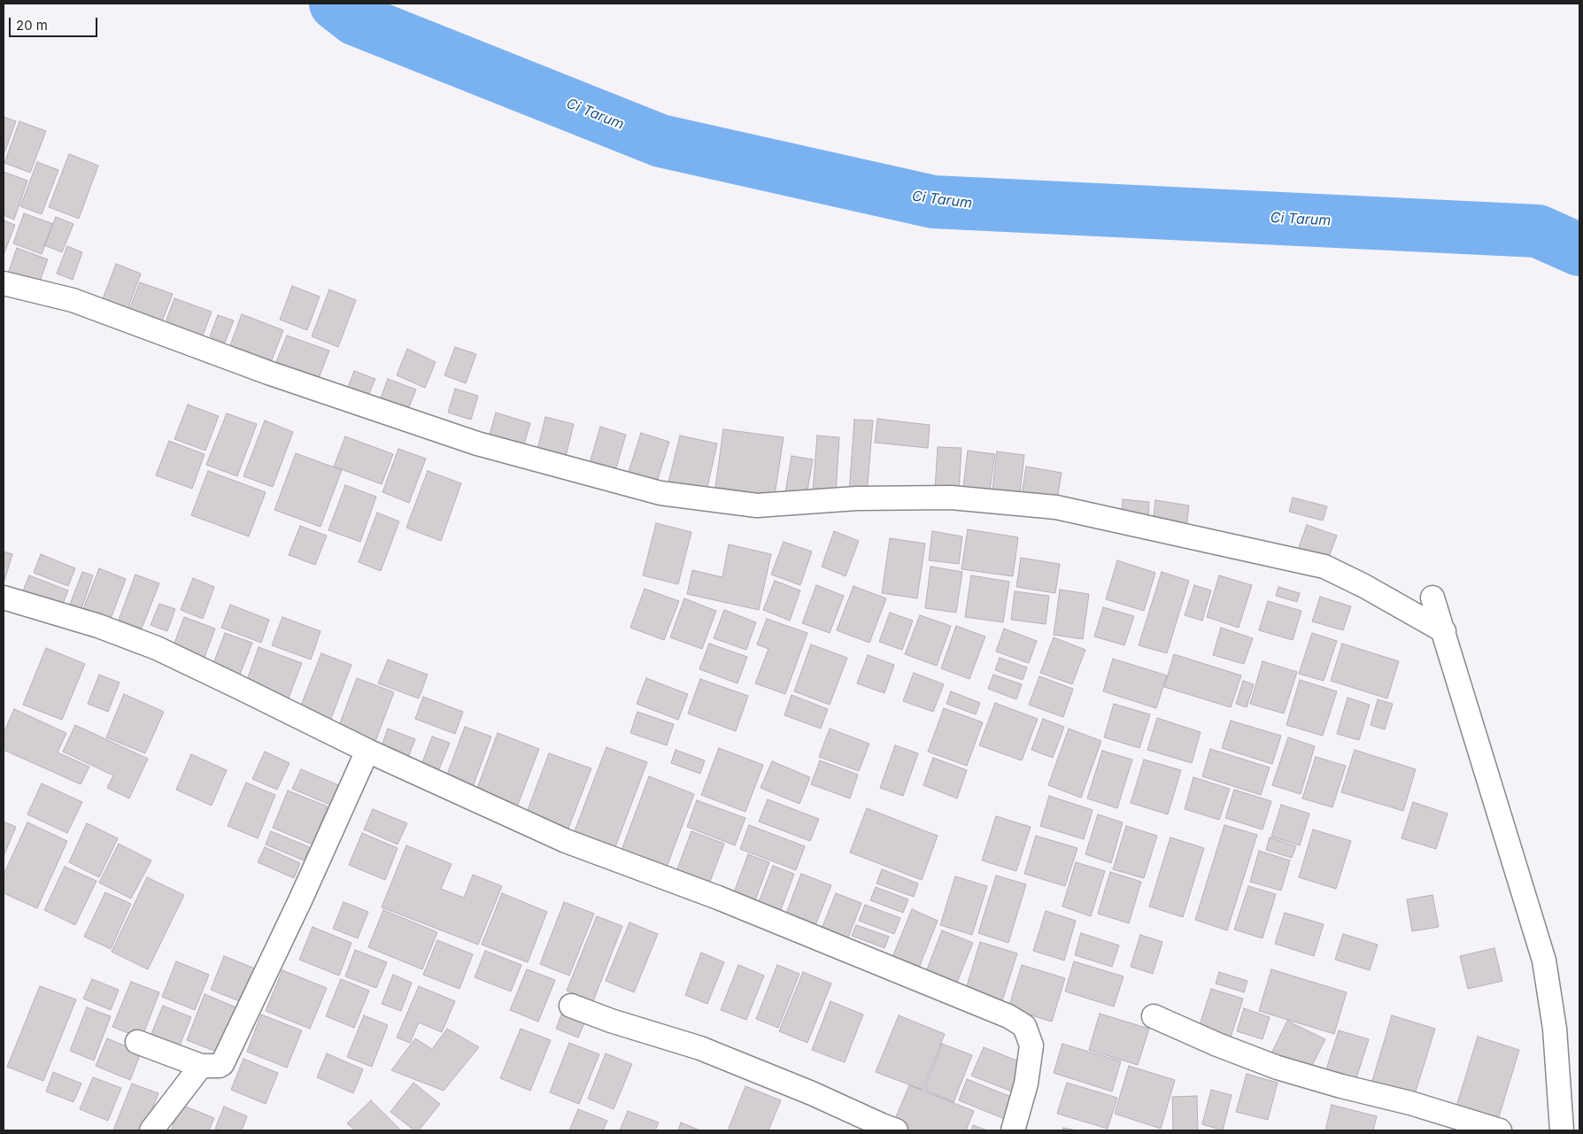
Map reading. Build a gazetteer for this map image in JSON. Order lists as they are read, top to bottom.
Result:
{
  "water": ["Ci Tarum"],
  "scale_bar": "20 m"
}
